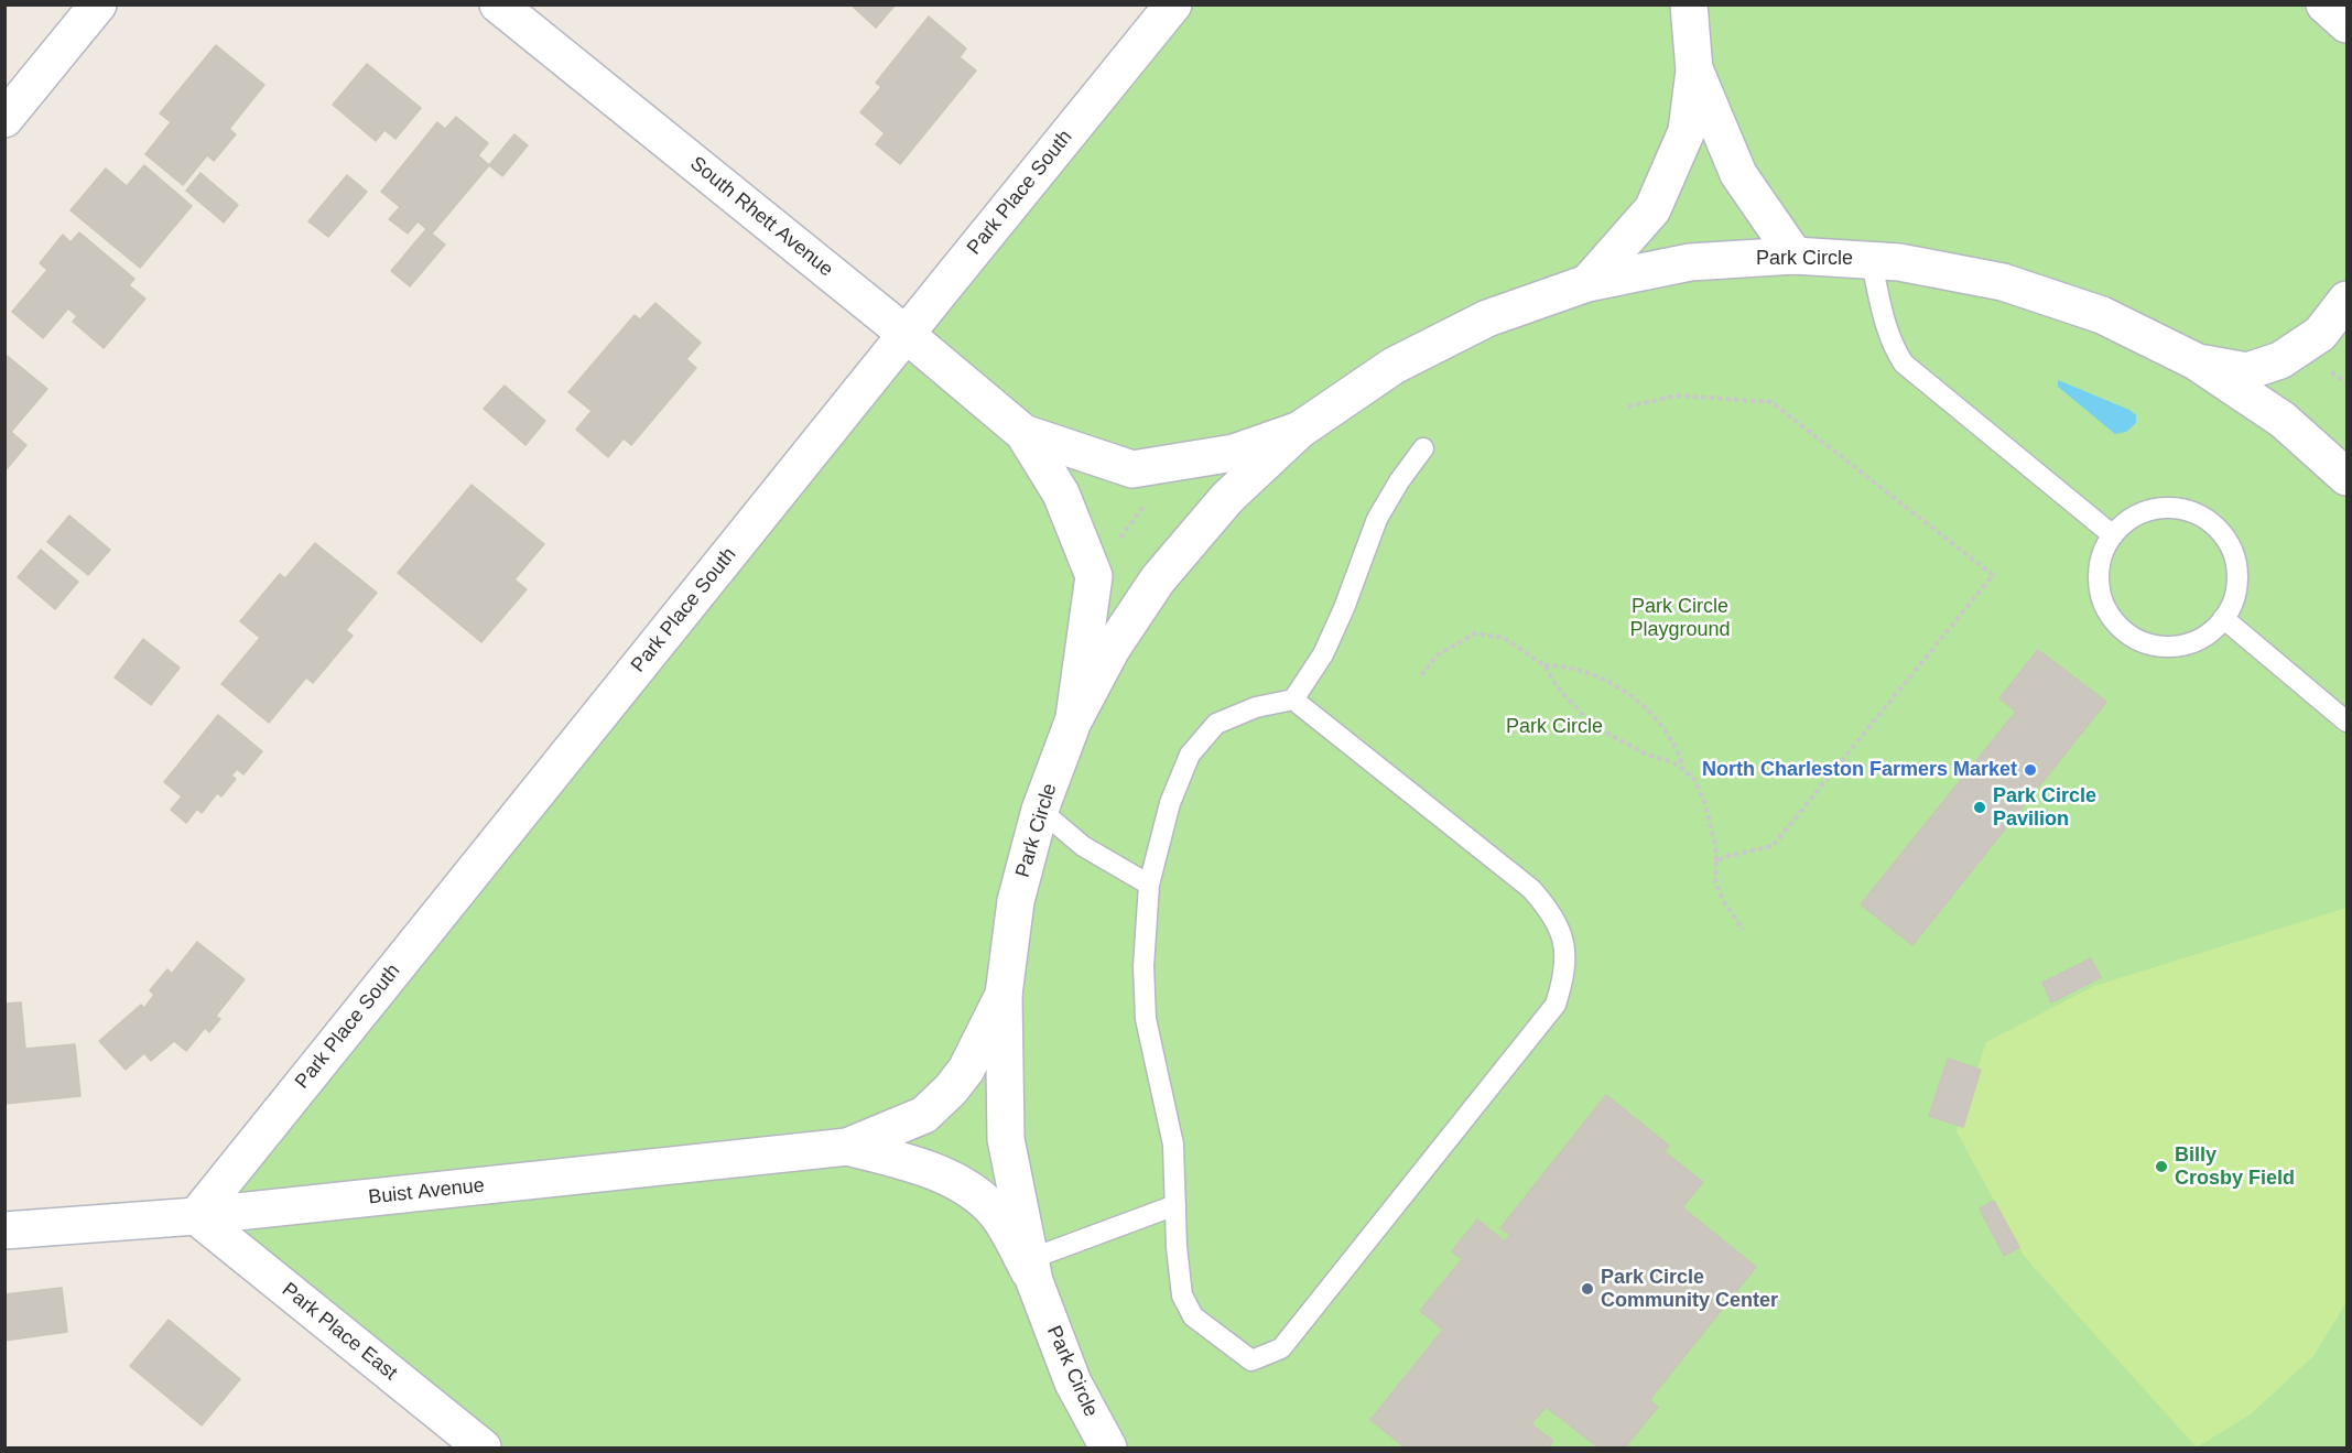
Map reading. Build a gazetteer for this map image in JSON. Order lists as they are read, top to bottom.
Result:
{
  "streets": {
    "street": [
      "Park Place South",
      "South Rhett Avenue",
      "Park Circle",
      "Buist Avenue",
      "Park Place East"
    ]
  },
  "crossings": [
    ["Park Place South", "South Rhett Avenue"],
    ["Park Place South", "Buist Avenue"],
    ["Park Place South", "Park Place East"],
    ["South Rhett Avenue", "Park Circle"],
    ["Park Circle", "Buist Avenue"],
    ["Buist Avenue", "Park Place East"]
  ],
  "parks": ["Park Circle Playground", "Park Circle"],
  "places": [
    "North Charleston Farmers Market",
    "Park Circle Pavilion",
    "Billy Crosby Field",
    "Park Circle Community Center"
  ]
}
